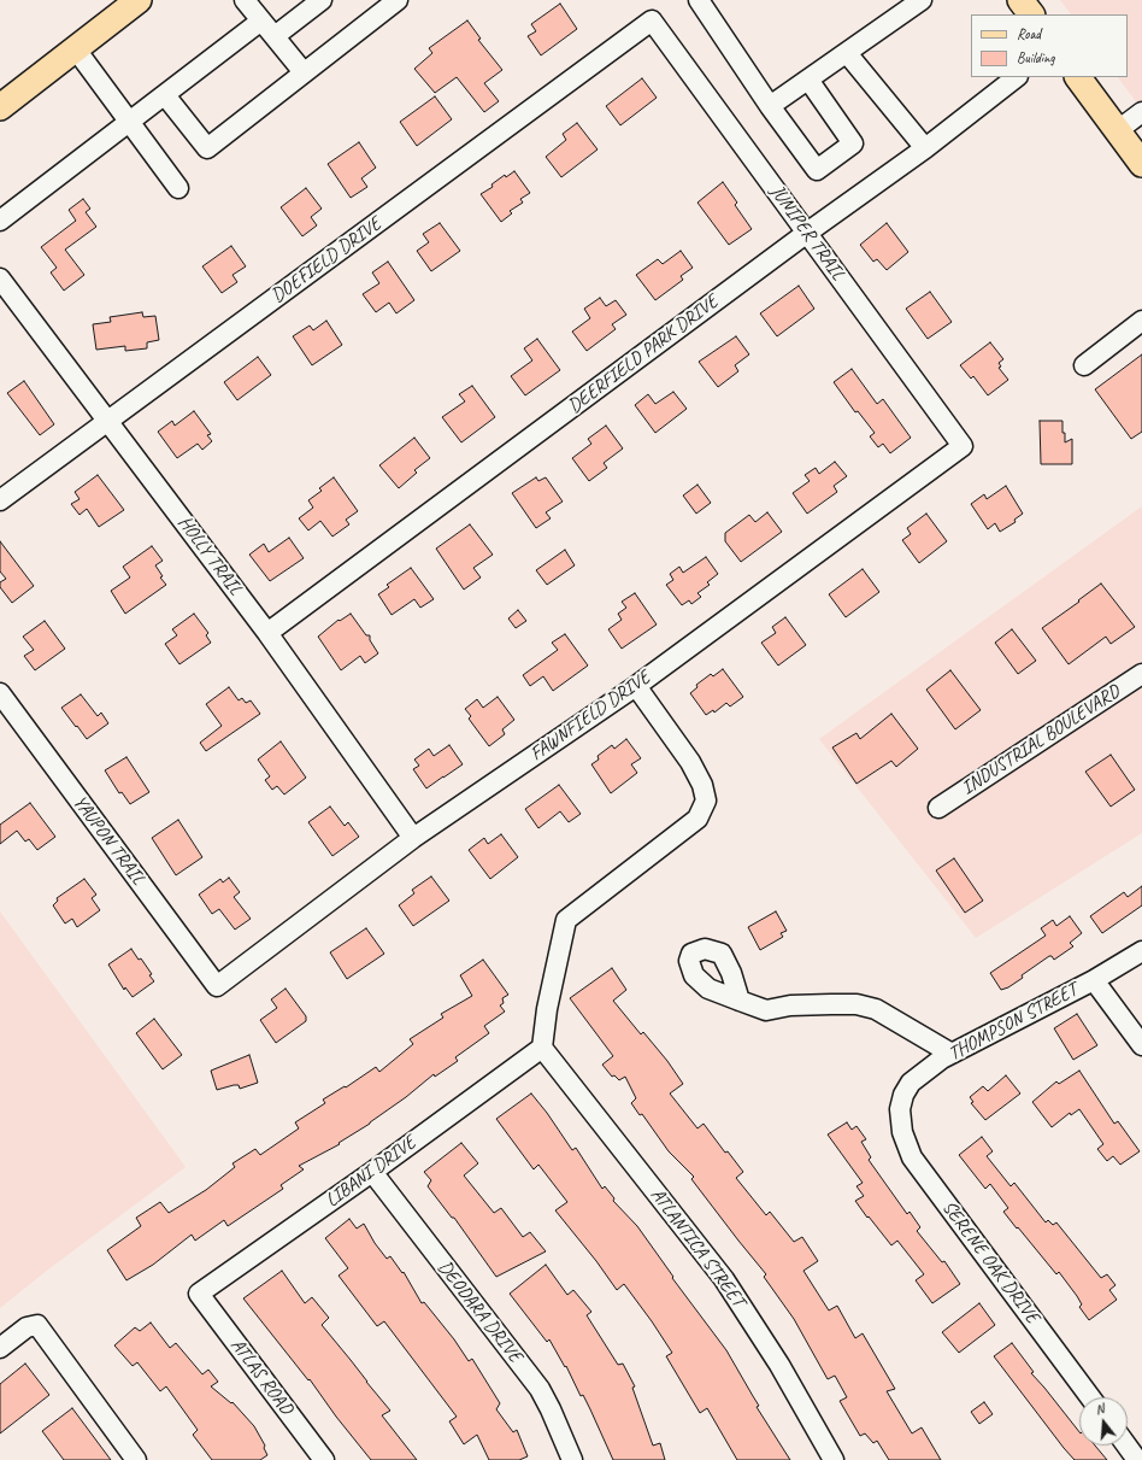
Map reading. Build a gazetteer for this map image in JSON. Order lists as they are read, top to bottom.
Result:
{
  "streets": {
    "street": [
      "JUNIPER TRAIL",
      "DOEFIELD DRIVE",
      "DEERFIELD PARK DRIVE",
      "HOLLY TRAIL",
      "FAWNFIELD DRIVE",
      "INDUSTRIAL BOULEVARD",
      "YAUPON TRAIL",
      "THOMPSON STREET",
      "LIBANI DRIVE",
      "ATLANTICA STREET",
      "SERENE OAK DRIVE",
      "DEODARA DRIVE",
      "ATLAS ROAD"
    ]
  },
  "crossings": [
    ["JUNIPER TRAIL", "DOEFIELD DRIVE"],
    ["JUNIPER TRAIL", "DEERFIELD PARK DRIVE"],
    ["JUNIPER TRAIL", "FAWNFIELD DRIVE"],
    ["DOEFIELD DRIVE", "HOLLY TRAIL"],
    ["DEERFIELD PARK DRIVE", "HOLLY TRAIL"],
    ["HOLLY TRAIL", "FAWNFIELD DRIVE"],
    ["FAWNFIELD DRIVE", "YAUPON TRAIL"],
    ["THOMPSON STREET", "SERENE OAK DRIVE"],
    ["LIBANI DRIVE", "ATLANTICA STREET"],
    ["LIBANI DRIVE", "DEODARA DRIVE"],
    ["LIBANI DRIVE", "ATLAS ROAD"]
  ],
  "legend": ["Road", "Building"],
  "north": "top"
}
